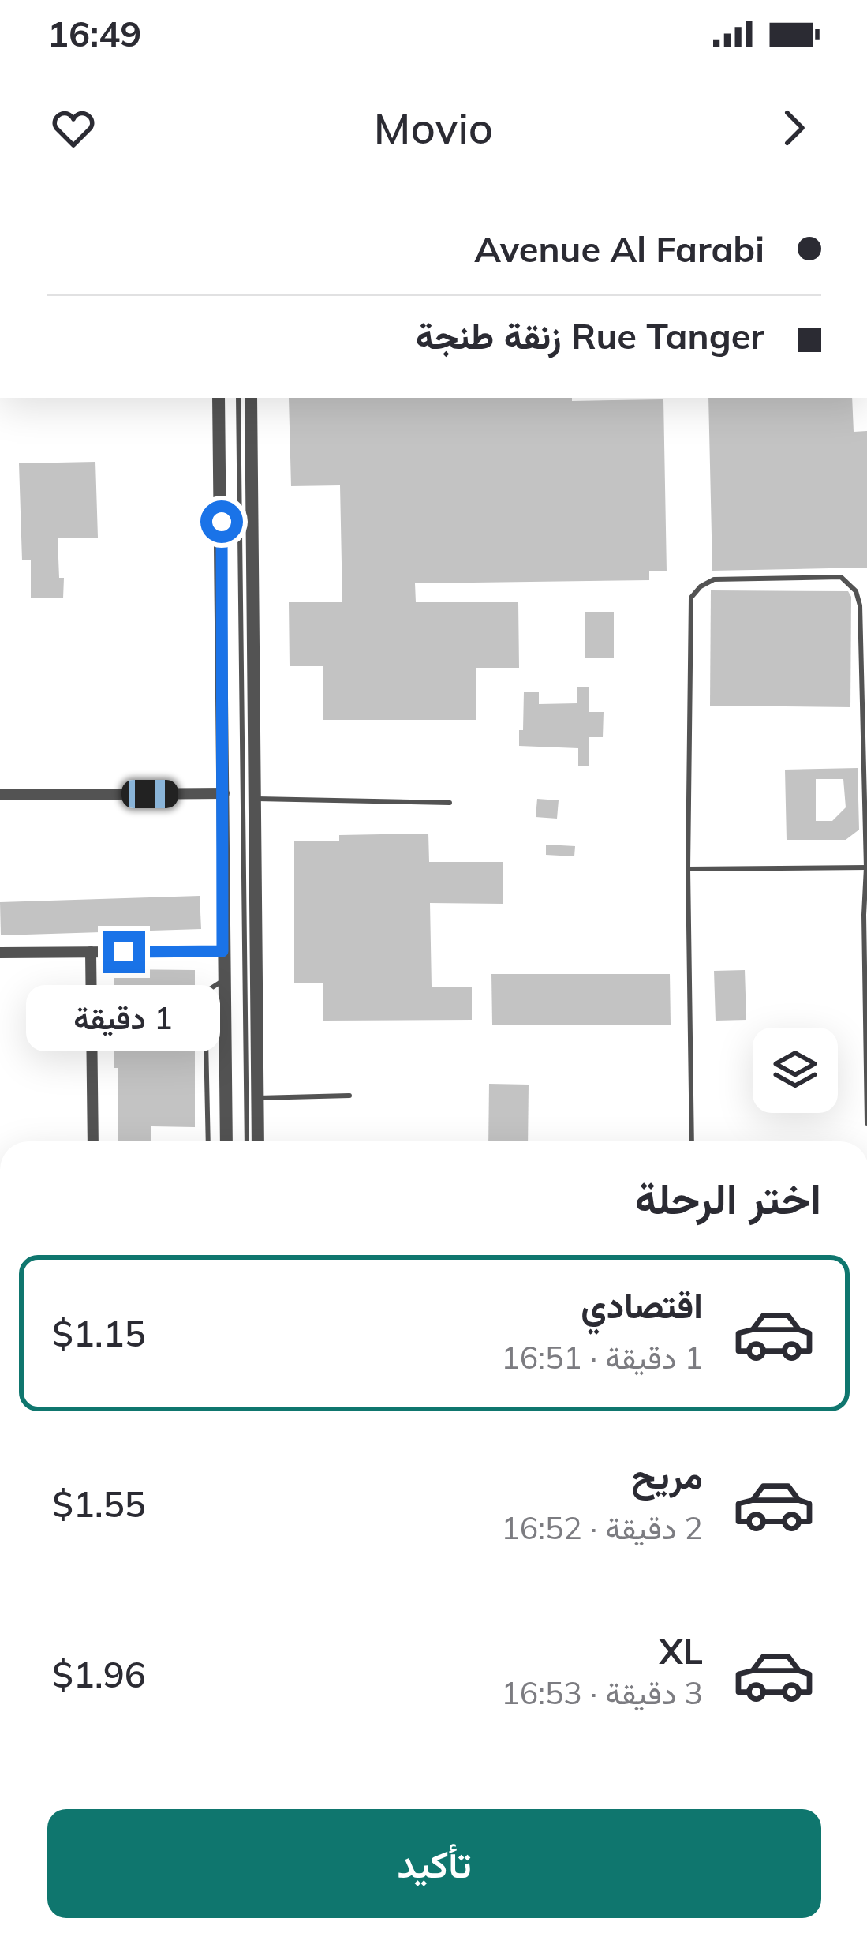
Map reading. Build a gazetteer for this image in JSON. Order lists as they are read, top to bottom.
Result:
{
  "page": {
    "status": "16:49",
    "header": "Movio",
    "banner": ["Avenue Al Farabi", "Rue Tanger زنقة طنجة"],
    "bubble": "1 دقيقة",
    "heading": "اختر الرحلة",
    "list": [
      {
        "name": "اقتصادي",
        "note": "1 دقيقة · 16:51",
        "value": "$1.15"
      },
      {
        "name": "مريح",
        "note": "2 دقيقة · 16:52",
        "value": "$1.55"
      },
      {
        "name": "XL",
        "note": "3 دقيقة · 16:53",
        "value": "$1.96"
      }
    ],
    "buttons": "تأكيد"
  }
}
